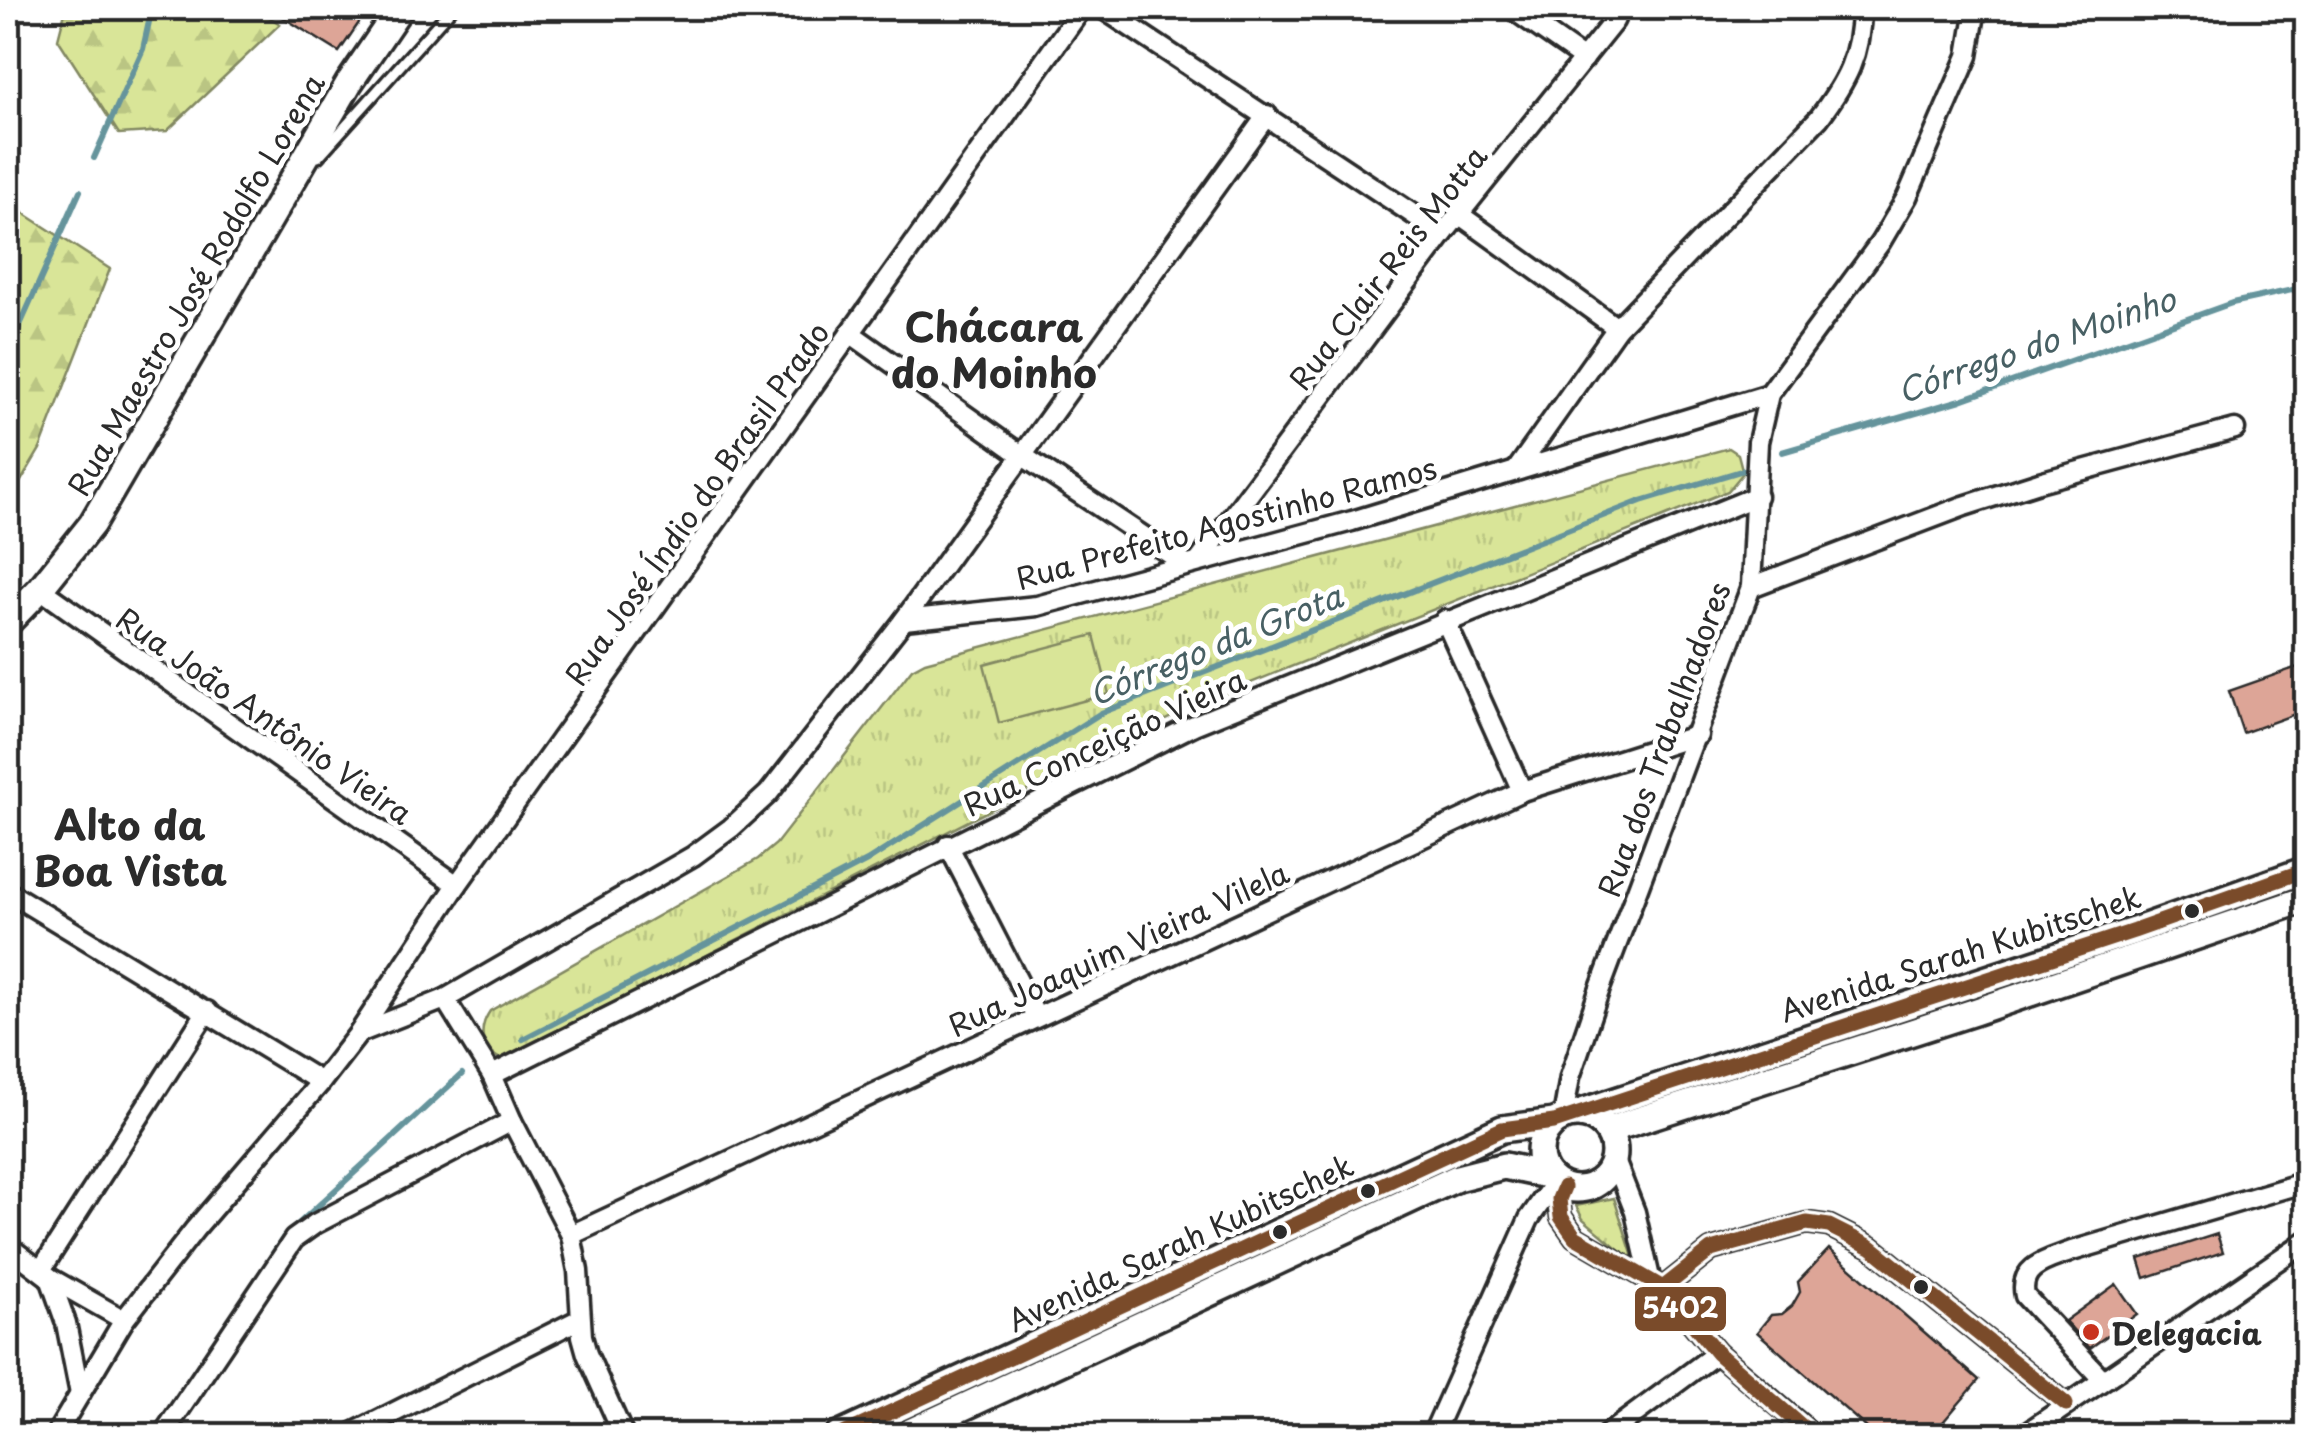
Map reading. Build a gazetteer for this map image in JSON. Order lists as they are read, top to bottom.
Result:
{
  "streets": {
    "main road": ["Rua Maestro José Rodolfo Lorena", "Avenida Sarah Kubitschek"],
    "street": [
      "Rua Clair Reis Motta",
      "Rua José Índio do Brasil Prado",
      "Rua Prefeito Agostinho Ramos",
      "Rua João Antônio Vieira",
      "Rua dos Trabalhadores",
      "Rua Conceição Vieira",
      "Rua Joaquim Vieira Vilela"
    ]
  },
  "crossings": [
    ["Rua Clair Reis Motta", "Rua Prefeito Agostinho Ramos"],
    ["Rua Maestro José Rodolfo Lorena", "Rua João Antônio Vieira"],
    ["Rua José Índio do Brasil Prado", "Rua João Antônio Vieira"],
    ["Rua Prefeito Agostinho Ramos", "Rua dos Trabalhadores"],
    ["Rua dos Trabalhadores", "Rua Conceição Vieira"],
    ["Rua dos Trabalhadores", "Rua Joaquim Vieira Vilela"],
    ["Rua dos Trabalhadores", "Avenida Sarah Kubitschek"]
  ],
  "districts": ["Chácara do Moinho", "Alto da Boa Vista"],
  "water": ["Córrego do Moinho", "Córrego da Grota"],
  "places": ["Delegacia"],
  "lines": ["transit line 5402"]
}
